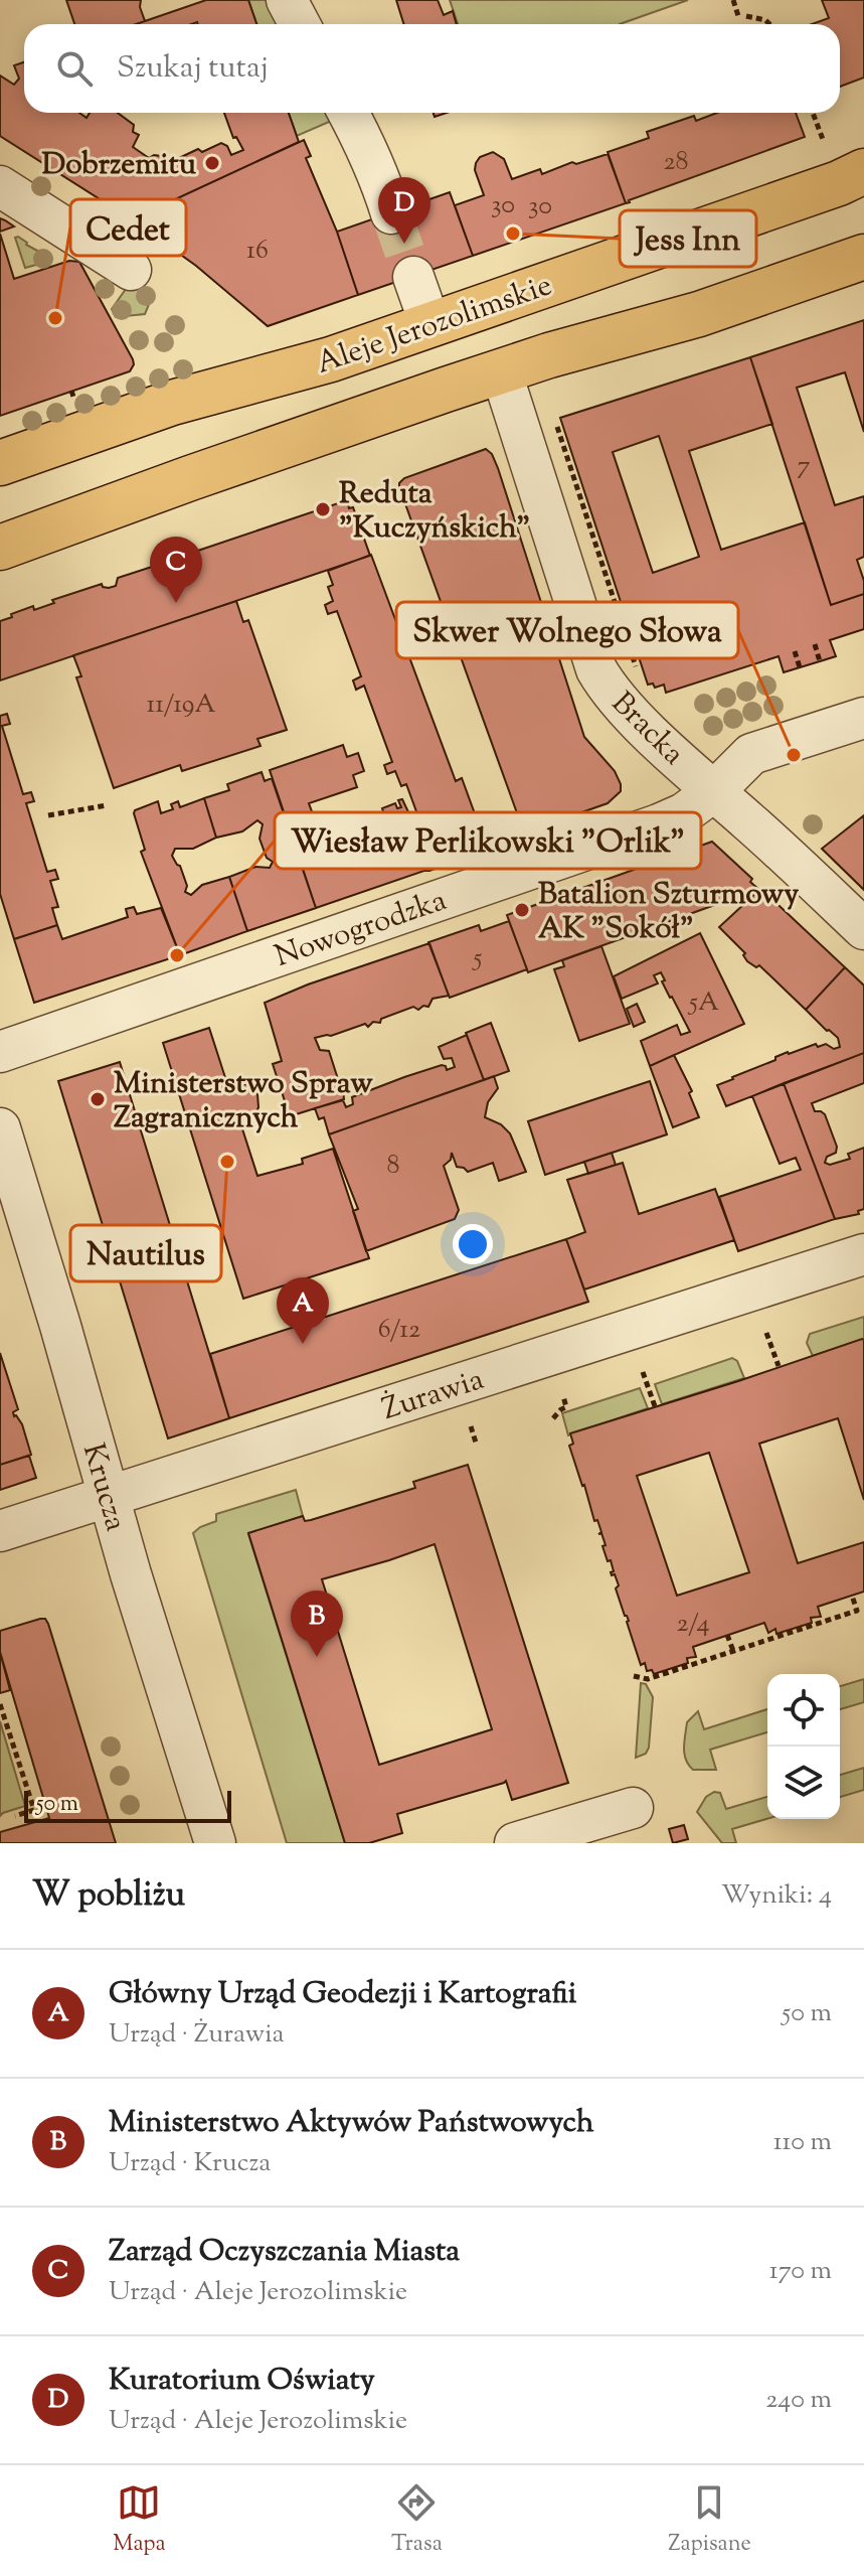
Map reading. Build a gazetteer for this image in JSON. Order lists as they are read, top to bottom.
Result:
{
  "streets": {
    "main road": ["Aleje Jerozolimskie"],
    "street": [
      "Bracka",
      "Nowogrodzka",
      "Żurawia",
      "Krucza"
    ]
  },
  "crossings": [
    ["Bracka", "Nowogrodzka"],
    ["Żurawia", "Krucza"]
  ],
  "places": [
    "Dobrzemitu",
    "Jess Inn",
    "Cedet",
    "Reduta \"Kuczyńskich\"",
    "Skwer Wolnego Słowa",
    "Batalion Szturmowy AK \"Sokół\"",
    "Wiesław Perlikowski \"Orlik\"",
    "Ministerstwo Spraw Zagranicznych",
    "Nautilus"
  ],
  "house_numbers": [
    "28",
    "30",
    "30",
    "16",
    "7",
    "11/19A",
    "5",
    "5A",
    "8",
    "6/12",
    "2/4"
  ],
  "scale_bar": "50 m",
  "page": {
    "search": "Szukaj tutaj",
    "pins": [
      "D",
      "C",
      "A",
      "B"
    ],
    "scale": "50 m",
    "heading": ["W pobliżu", "Wyniki: 4"],
    "list": [
      {
        "mark": "A",
        "name": "Główny Urząd Geodezji i Kartografii",
        "note": "Urząd · Żurawia",
        "value": "50 m"
      },
      {
        "mark": "B",
        "name": "Ministerstwo Aktywów Państwowych",
        "note": "Urząd · Krucza",
        "value": "110 m"
      },
      {
        "mark": "C",
        "name": "Zarząd Oczyszczania Miasta",
        "note": "Urząd · Aleje Jerozolimskie",
        "value": "170 m"
      },
      {
        "mark": "D",
        "name": "Kuratorium Oświaty",
        "note": "Urząd · Aleje Jerozolimskie",
        "value": "240 m"
      }
    ],
    "nav": ["Mapa", "Trasa", "Zapisane"]
  }
}
